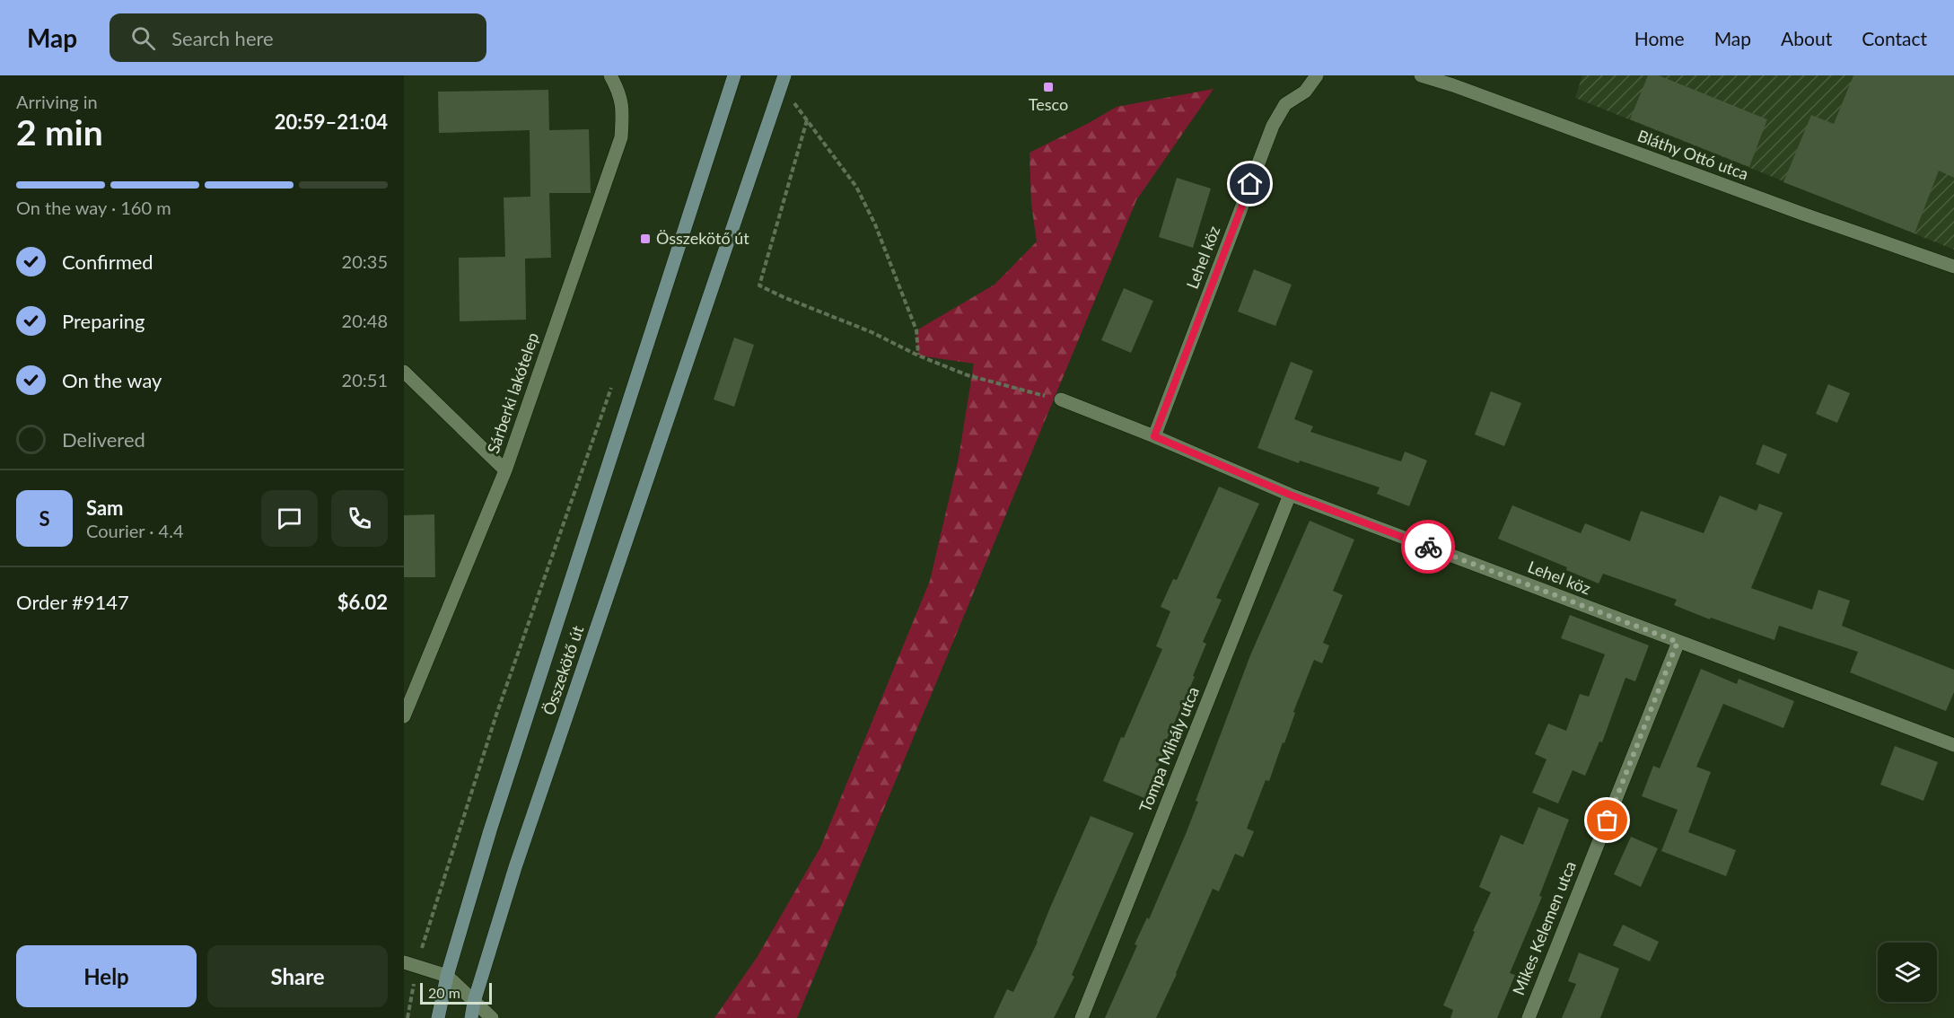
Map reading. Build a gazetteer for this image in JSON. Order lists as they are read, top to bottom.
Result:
{
  "streets": {
    "street": [
      "Bláthy Ottó utca",
      "Lehel köz",
      "Sárberki lakótelep",
      "Összekötő út",
      "Tompa Mihály utca",
      "Mikes Kelemen utca"
    ]
  },
  "crossings": [
    ["Lehel köz", "Tompa Mihály utca"],
    ["Lehel köz", "Mikes Kelemen utca"]
  ],
  "places": {
    "transit": ["Tesco", "Összekötő út"]
  },
  "scale_bar": "20 m",
  "page": {
    "header": "Map",
    "search": "Search here",
    "nav": [
      "Home",
      "Map",
      "About",
      "Contact"
    ],
    "heading": ["2 min", "Arriving in", "20:59–21:04"],
    "panel": [
      "Sam",
      "Courier · 4.4",
      "Order #9147",
      "$6.02"
    ],
    "bar": "On the way · 160 m",
    "list": [
      ["Confirmed", "20:35"],
      ["Preparing", "20:48"],
      ["On the way", "20:51"],
      "Delivered"
    ],
    "round": "S",
    "buttons": ["Help", "Share"],
    "scale": "20 m"
  }
}
